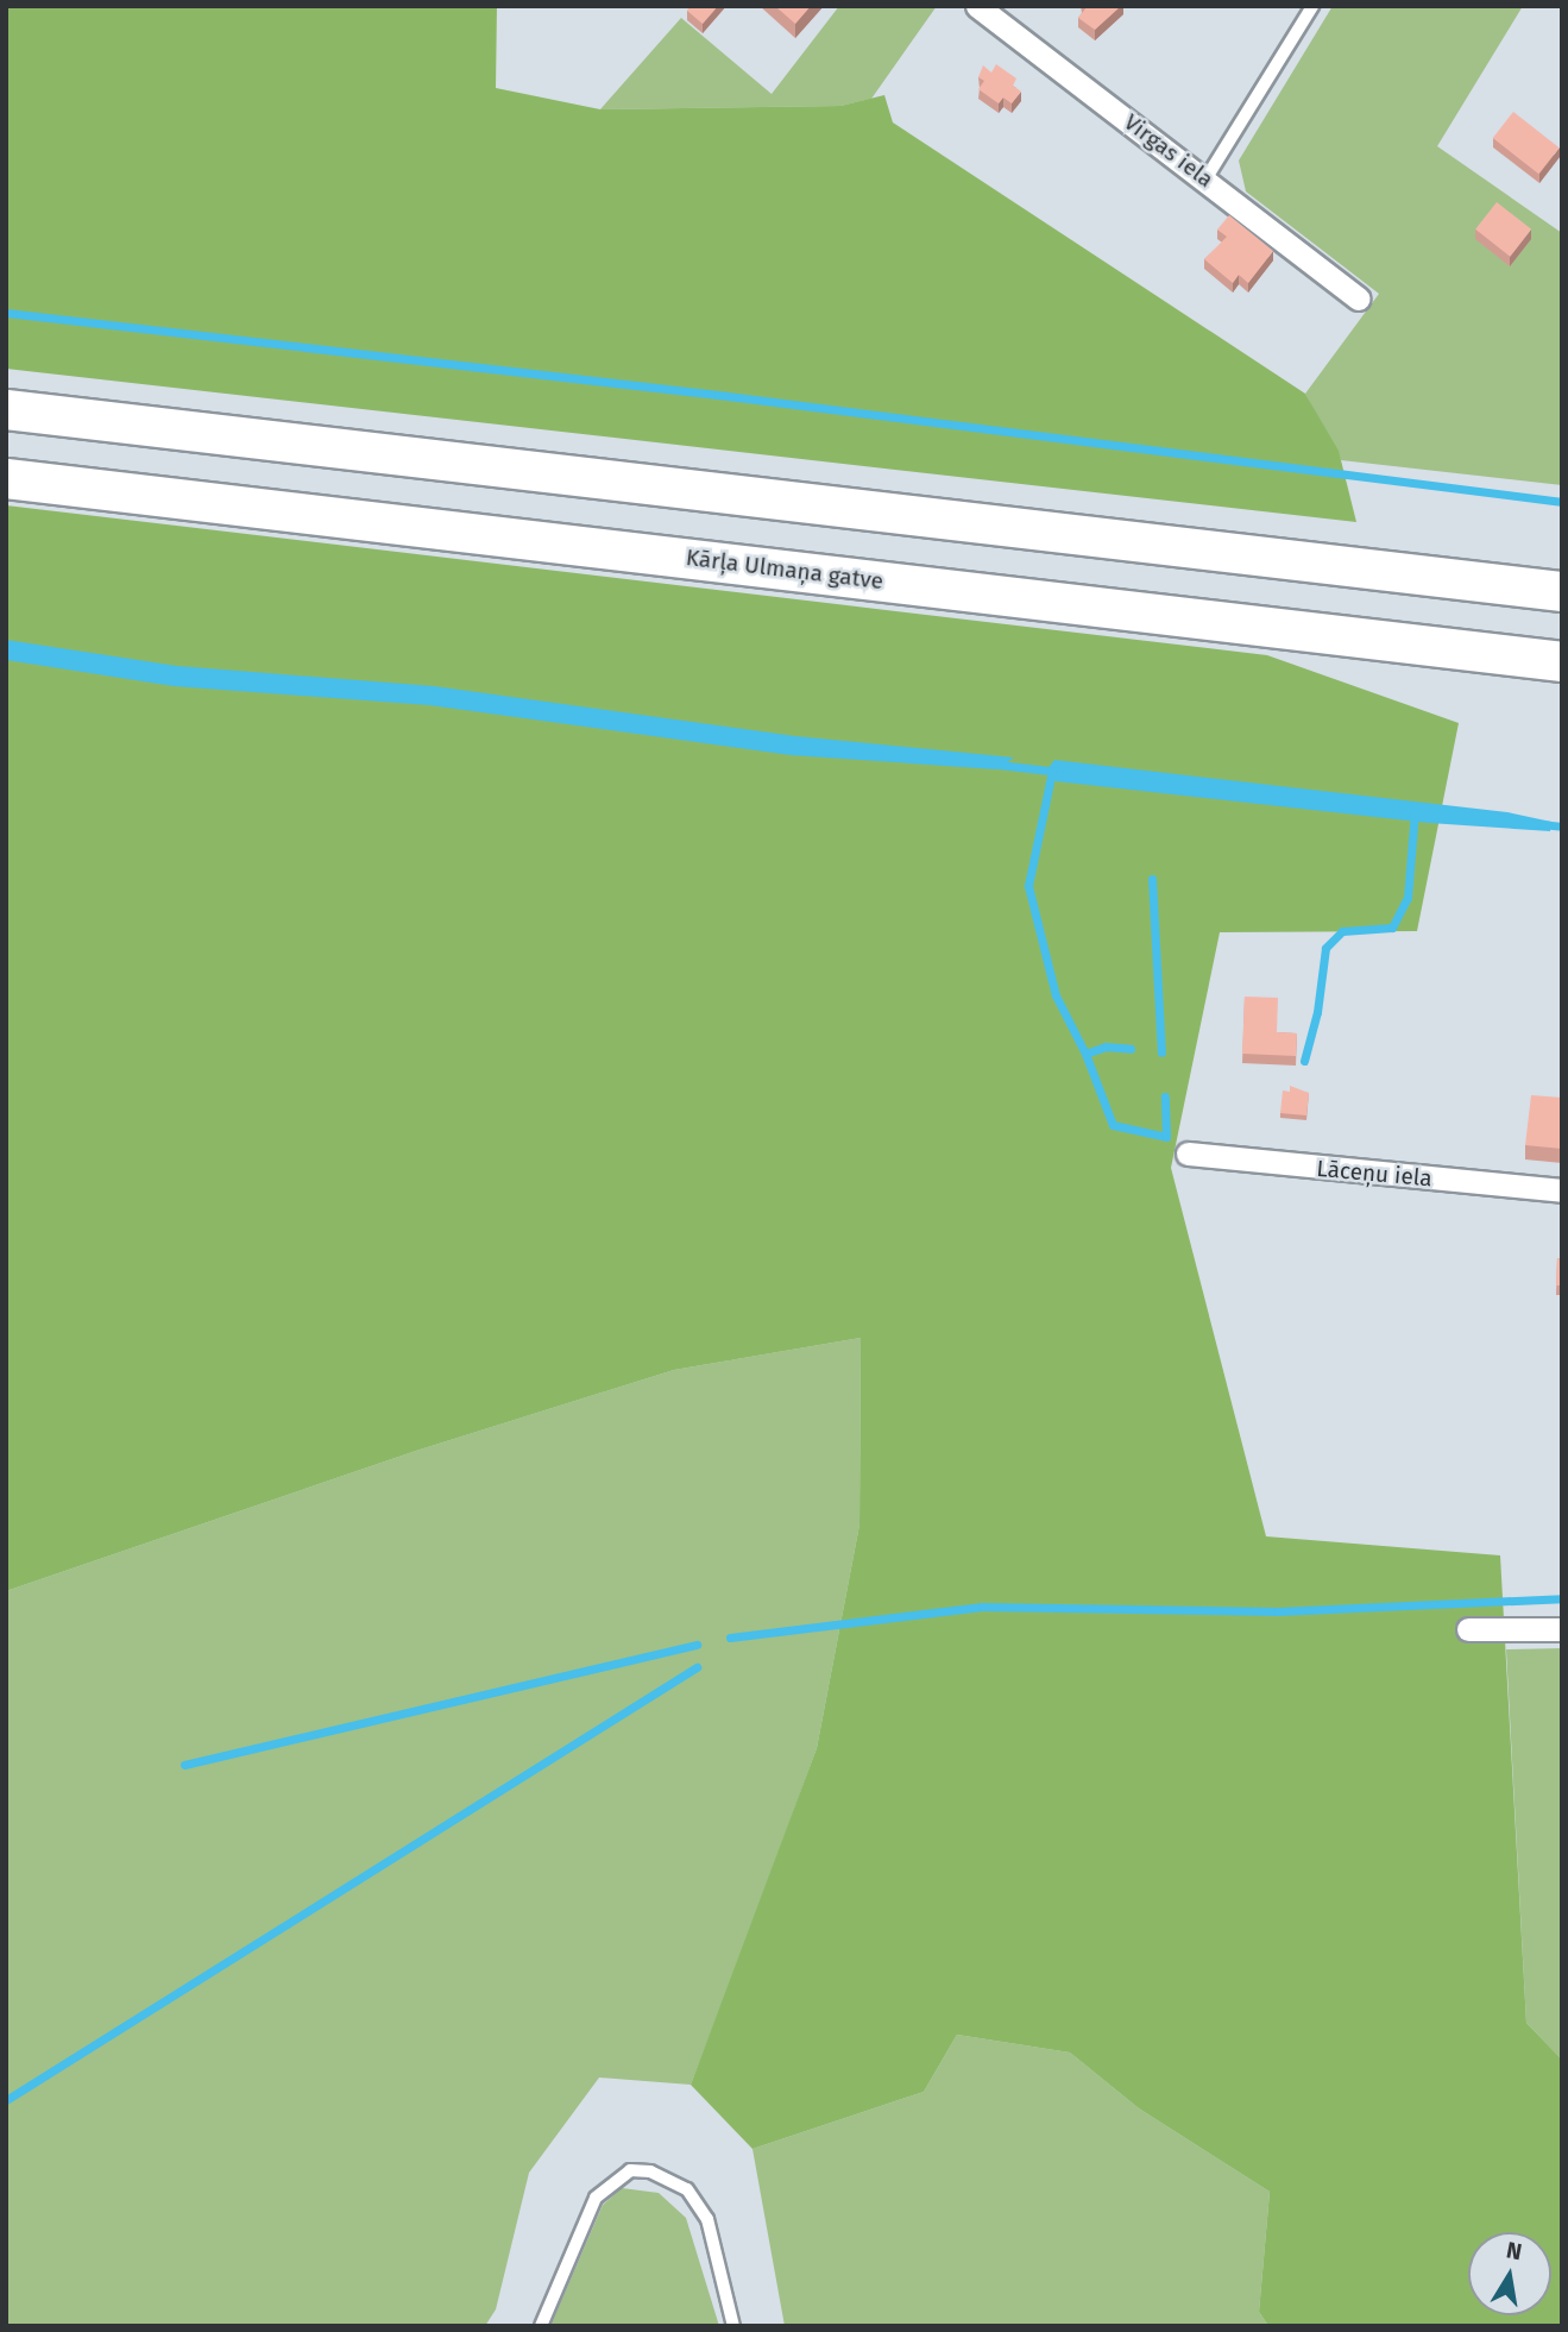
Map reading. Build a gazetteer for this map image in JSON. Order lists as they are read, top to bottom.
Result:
{
  "streets": {
    "highway": ["Kārļa Ulmaņa gatve"],
    "street": ["Virgas iela", "Lāceņu iela"]
  },
  "north": "top"
}
